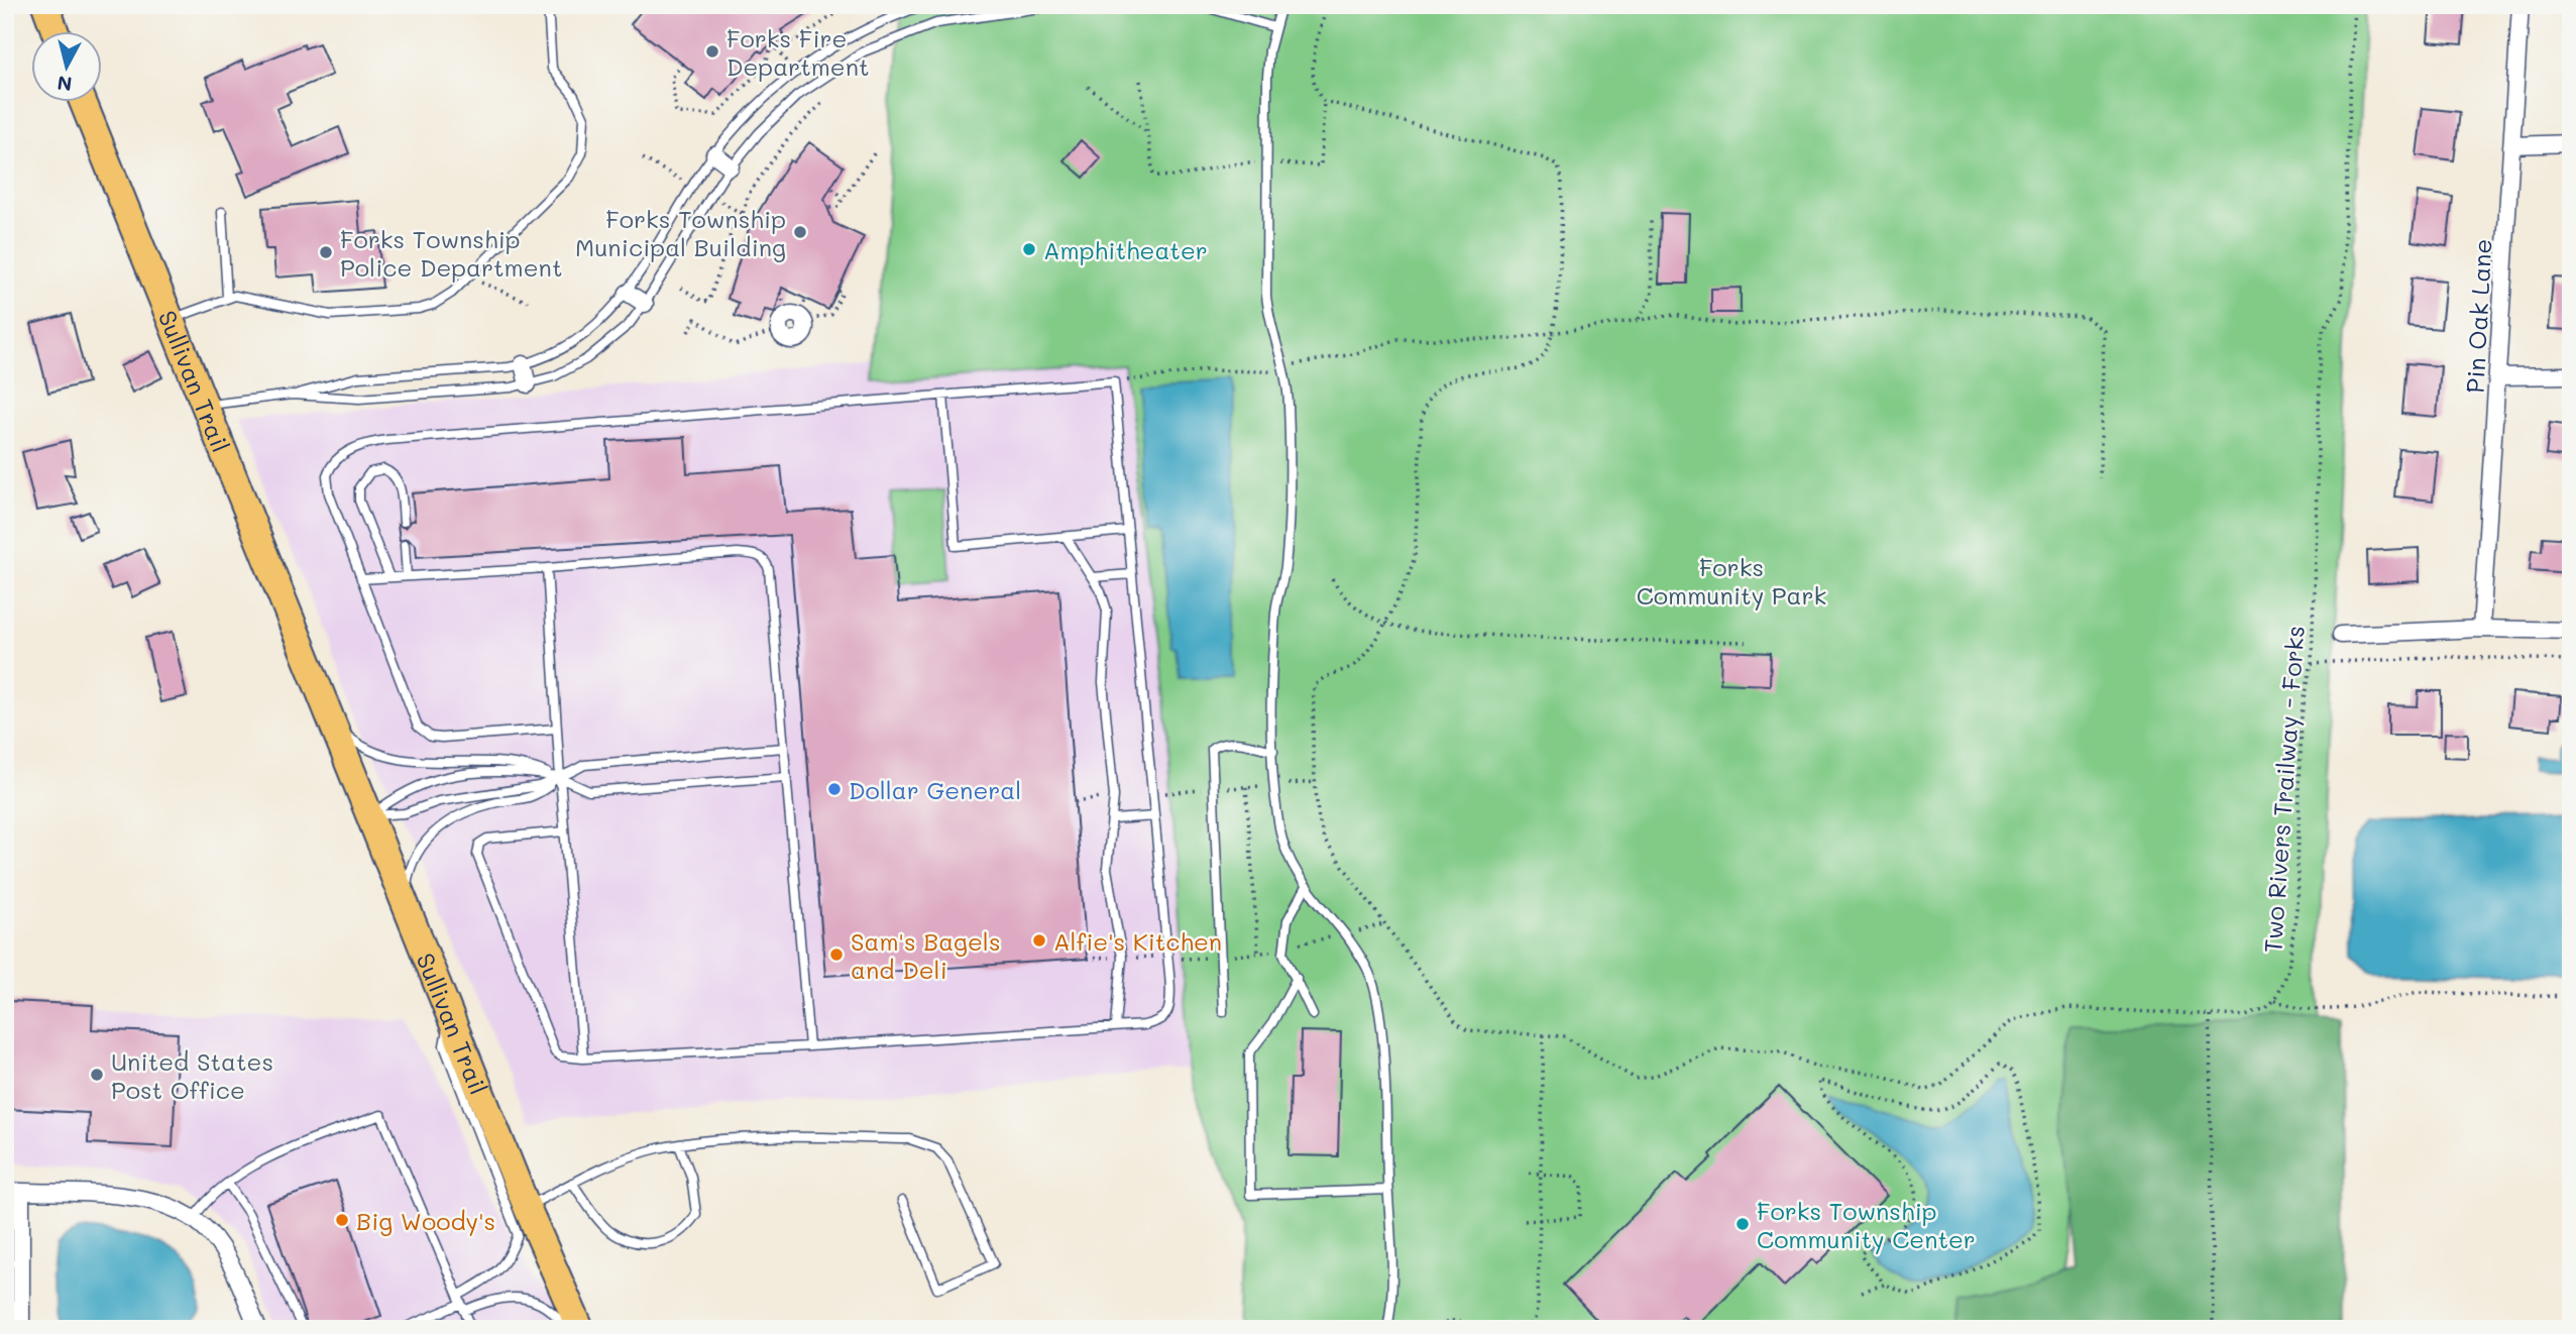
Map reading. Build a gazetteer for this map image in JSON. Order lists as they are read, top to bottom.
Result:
{
  "streets": {
    "main road": ["Sullivan Trail"],
    "street": ["Pin Oak Lane"],
    "path": ["Two Rivers Trailway - Forks"]
  },
  "parks": ["Forks Community Park"],
  "places": [
    "Forks Fire Department",
    "Forks Township Municipal Building",
    "Amphitheater",
    "Forks Township Police Department",
    "Dollar General",
    "Alfie's Kitchen",
    "Sam's Bagels and Deli",
    "United States Post Office",
    "Big Woody's",
    "Forks Township Community Center"
  ],
  "north": "bottom"
}
